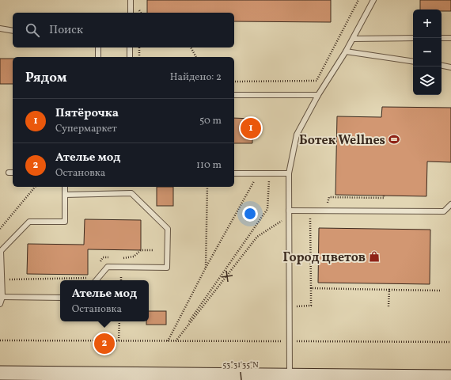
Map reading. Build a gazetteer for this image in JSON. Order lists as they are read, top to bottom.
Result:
{
  "places": {
    "sports": ["Ботек Wellnes"],
    "shop": ["Город цветов"]
  },
  "page": {
    "map_buttons": ["+", "−"],
    "search": "Поиск",
    "heading": ["Рядом", "Найдено: 2"],
    "list": [
      {
        "mark": "1",
        "name": "Пятёрочка",
        "note": "Супермаркет",
        "value": "50 m"
      },
      {
        "mark": "2",
        "name": "Ателье мод",
        "note": "Остановка",
        "value": "110 m"
      }
    ],
    "pins": ["1", "2"],
    "popup": ["Ателье мод", "Остановка"]
  },
  "coordinates": ["53°31'35\"N"]
}
